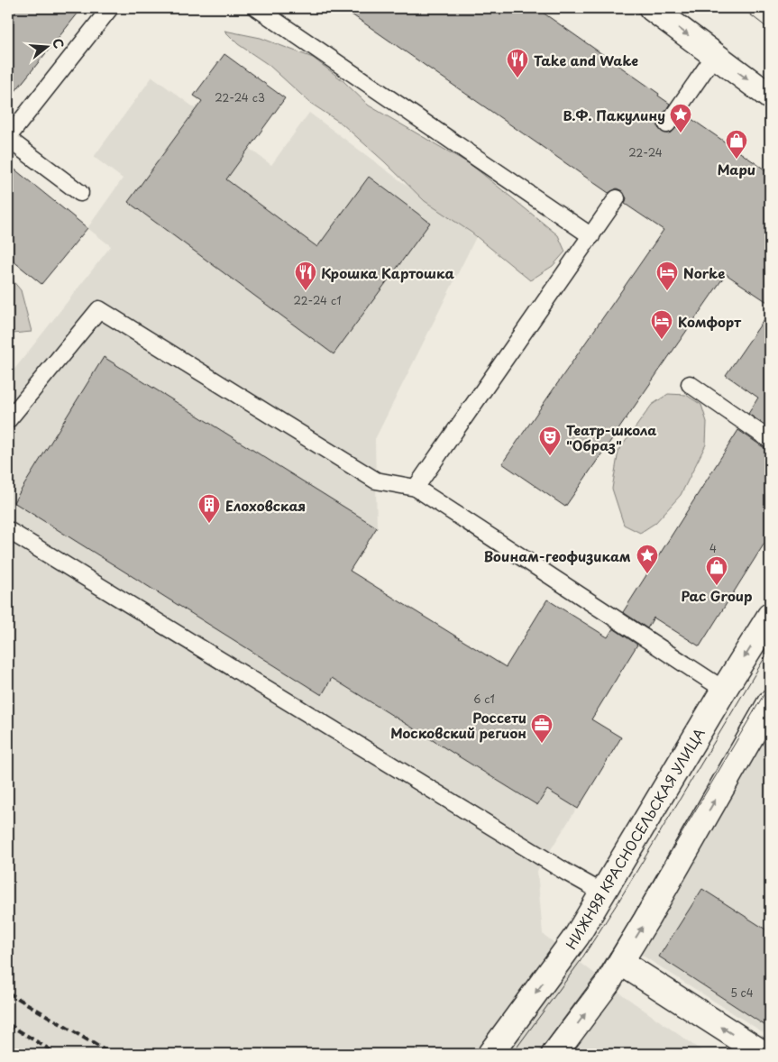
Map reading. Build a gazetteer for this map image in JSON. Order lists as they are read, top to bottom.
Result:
{
  "streets": {
    "street": ["НИЖНЯЯ КРАСНОСЕЛЬСКАЯ УЛИЦА"]
  },
  "places": {
    "restaurant": ["Take and Wake", "Крошка Картошка"],
    "place": ["В.Ф. Пакулину", "Воинам-геофизикам"],
    "shop": ["Мари", "Pac Group"],
    "hotel": ["Norke", "Комфорт"],
    "theatre": ["Театр-школа \"Образ\""],
    "building": ["Елоховская"],
    "office": ["Россети Московский регион"]
  },
  "house_numbers": [
    "22-24 с3",
    "22-24",
    "22-24 с1",
    "4",
    "6 с1",
    "5 с4"
  ],
  "north": "right"
}
